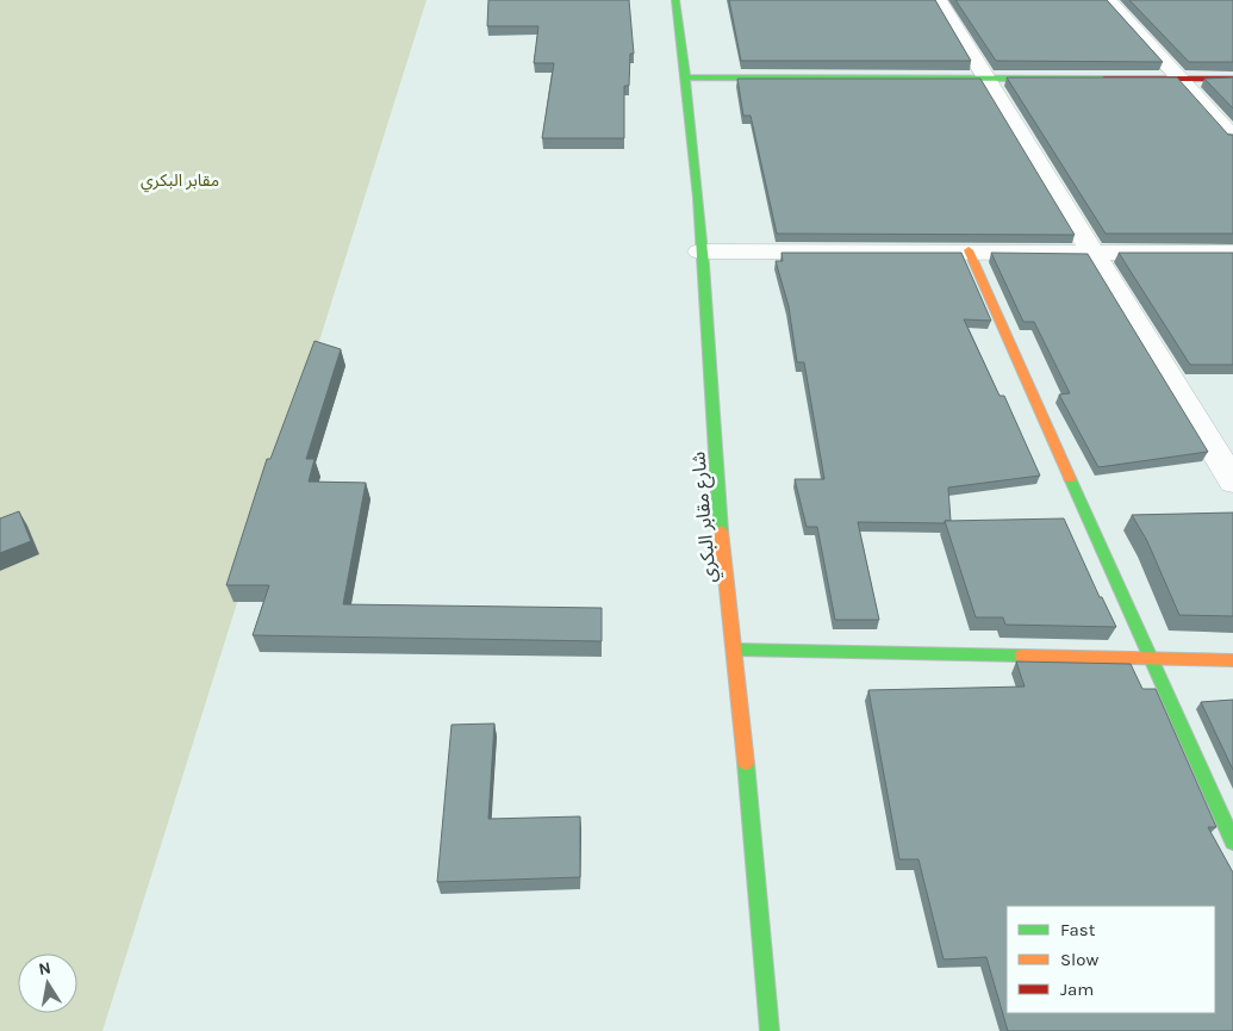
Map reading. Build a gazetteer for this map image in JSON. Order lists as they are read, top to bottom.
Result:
{
  "streets": {
    "street": ["شارع مقابر البكري"]
  },
  "parks": ["مقابر البكري"],
  "legend": ["Fast", "Slow", "Jam"],
  "north": "top"
}
